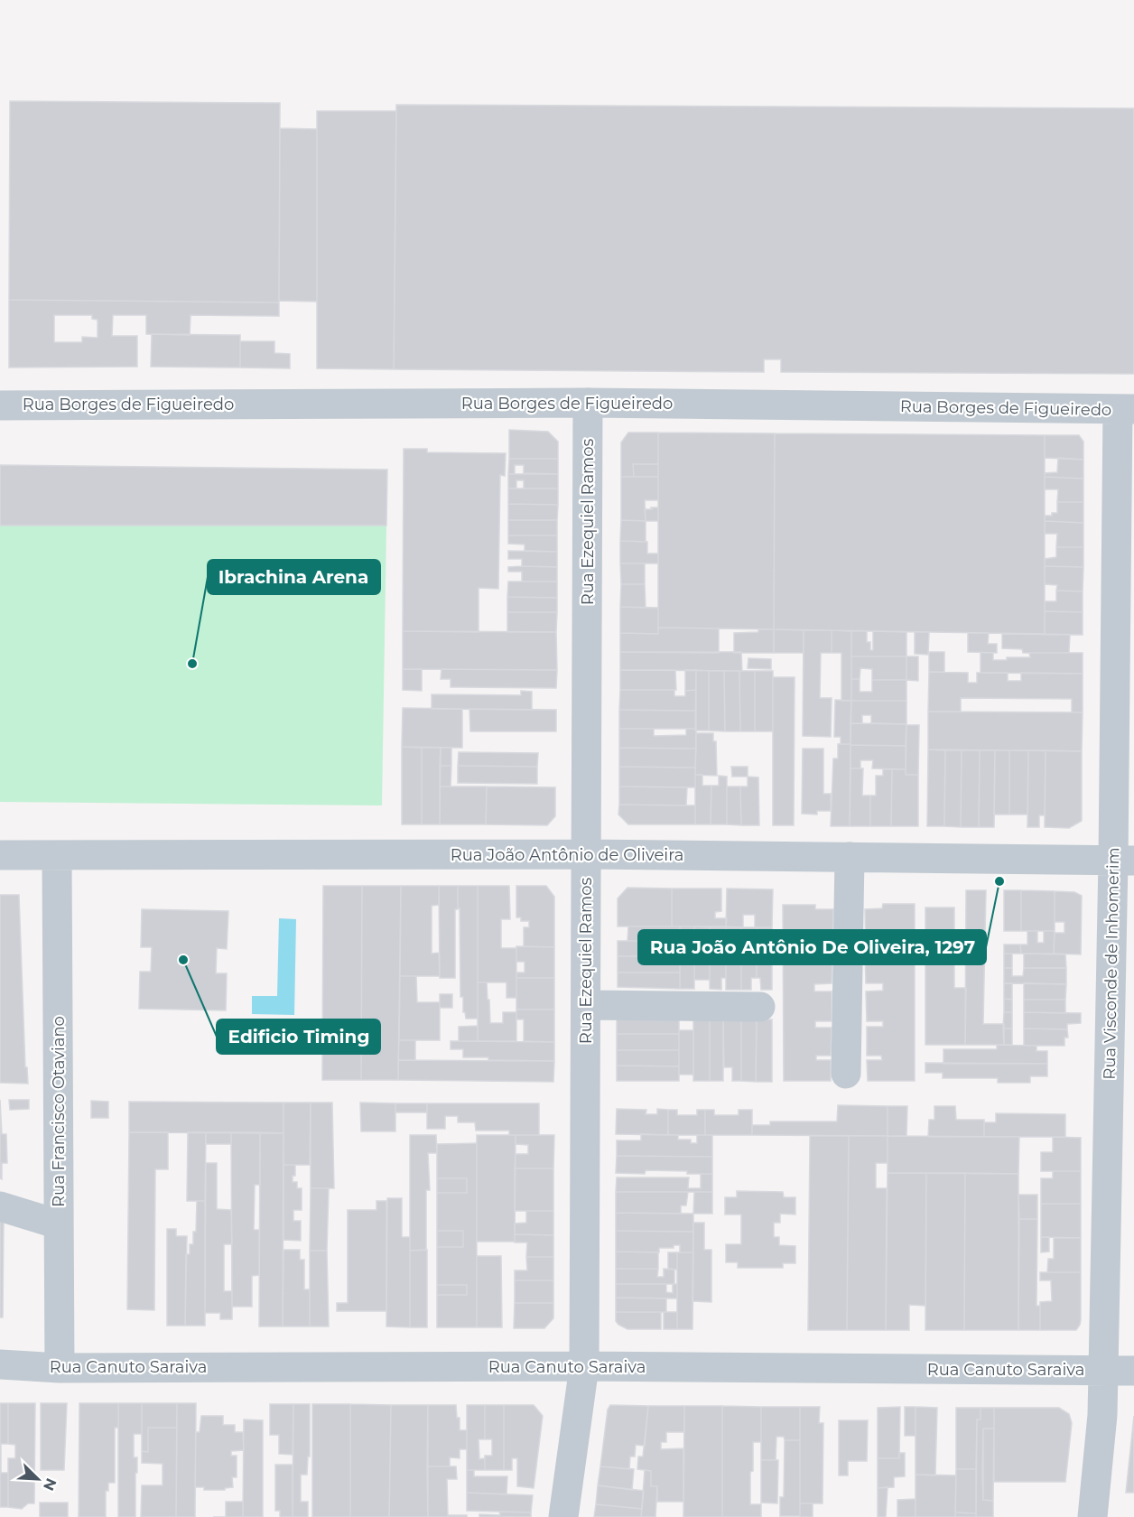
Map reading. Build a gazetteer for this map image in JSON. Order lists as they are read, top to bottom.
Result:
{
  "streets": {
    "street": [
      "Rua Borges de Figueiredo",
      "Rua Ezequiel Ramos",
      "Rua João Antônio de Oliveira",
      "Rua Visconde de Inhomerim",
      "Rua Francisco Otaviano",
      "Rua Canuto Saraiva"
    ]
  },
  "crossings": [
    ["Rua Borges de Figueiredo", "Rua Ezequiel Ramos"],
    ["Rua Borges de Figueiredo", "Rua Visconde de Inhomerim"],
    ["Rua Ezequiel Ramos", "Rua João Antônio de Oliveira"],
    ["Rua Ezequiel Ramos", "Rua Canuto Saraiva"],
    ["Rua João Antônio de Oliveira", "Rua Visconde de Inhomerim"],
    ["Rua João Antônio de Oliveira", "Rua Francisco Otaviano"],
    ["Rua Visconde de Inhomerim", "Rua Canuto Saraiva"],
    ["Rua Francisco Otaviano", "Rua Canuto Saraiva"]
  ],
  "places": ["Ibrachina Arena", "Rua João Antônio De Oliveira, 1297", "Edificio Timing"],
  "north": "bottom right"
}
